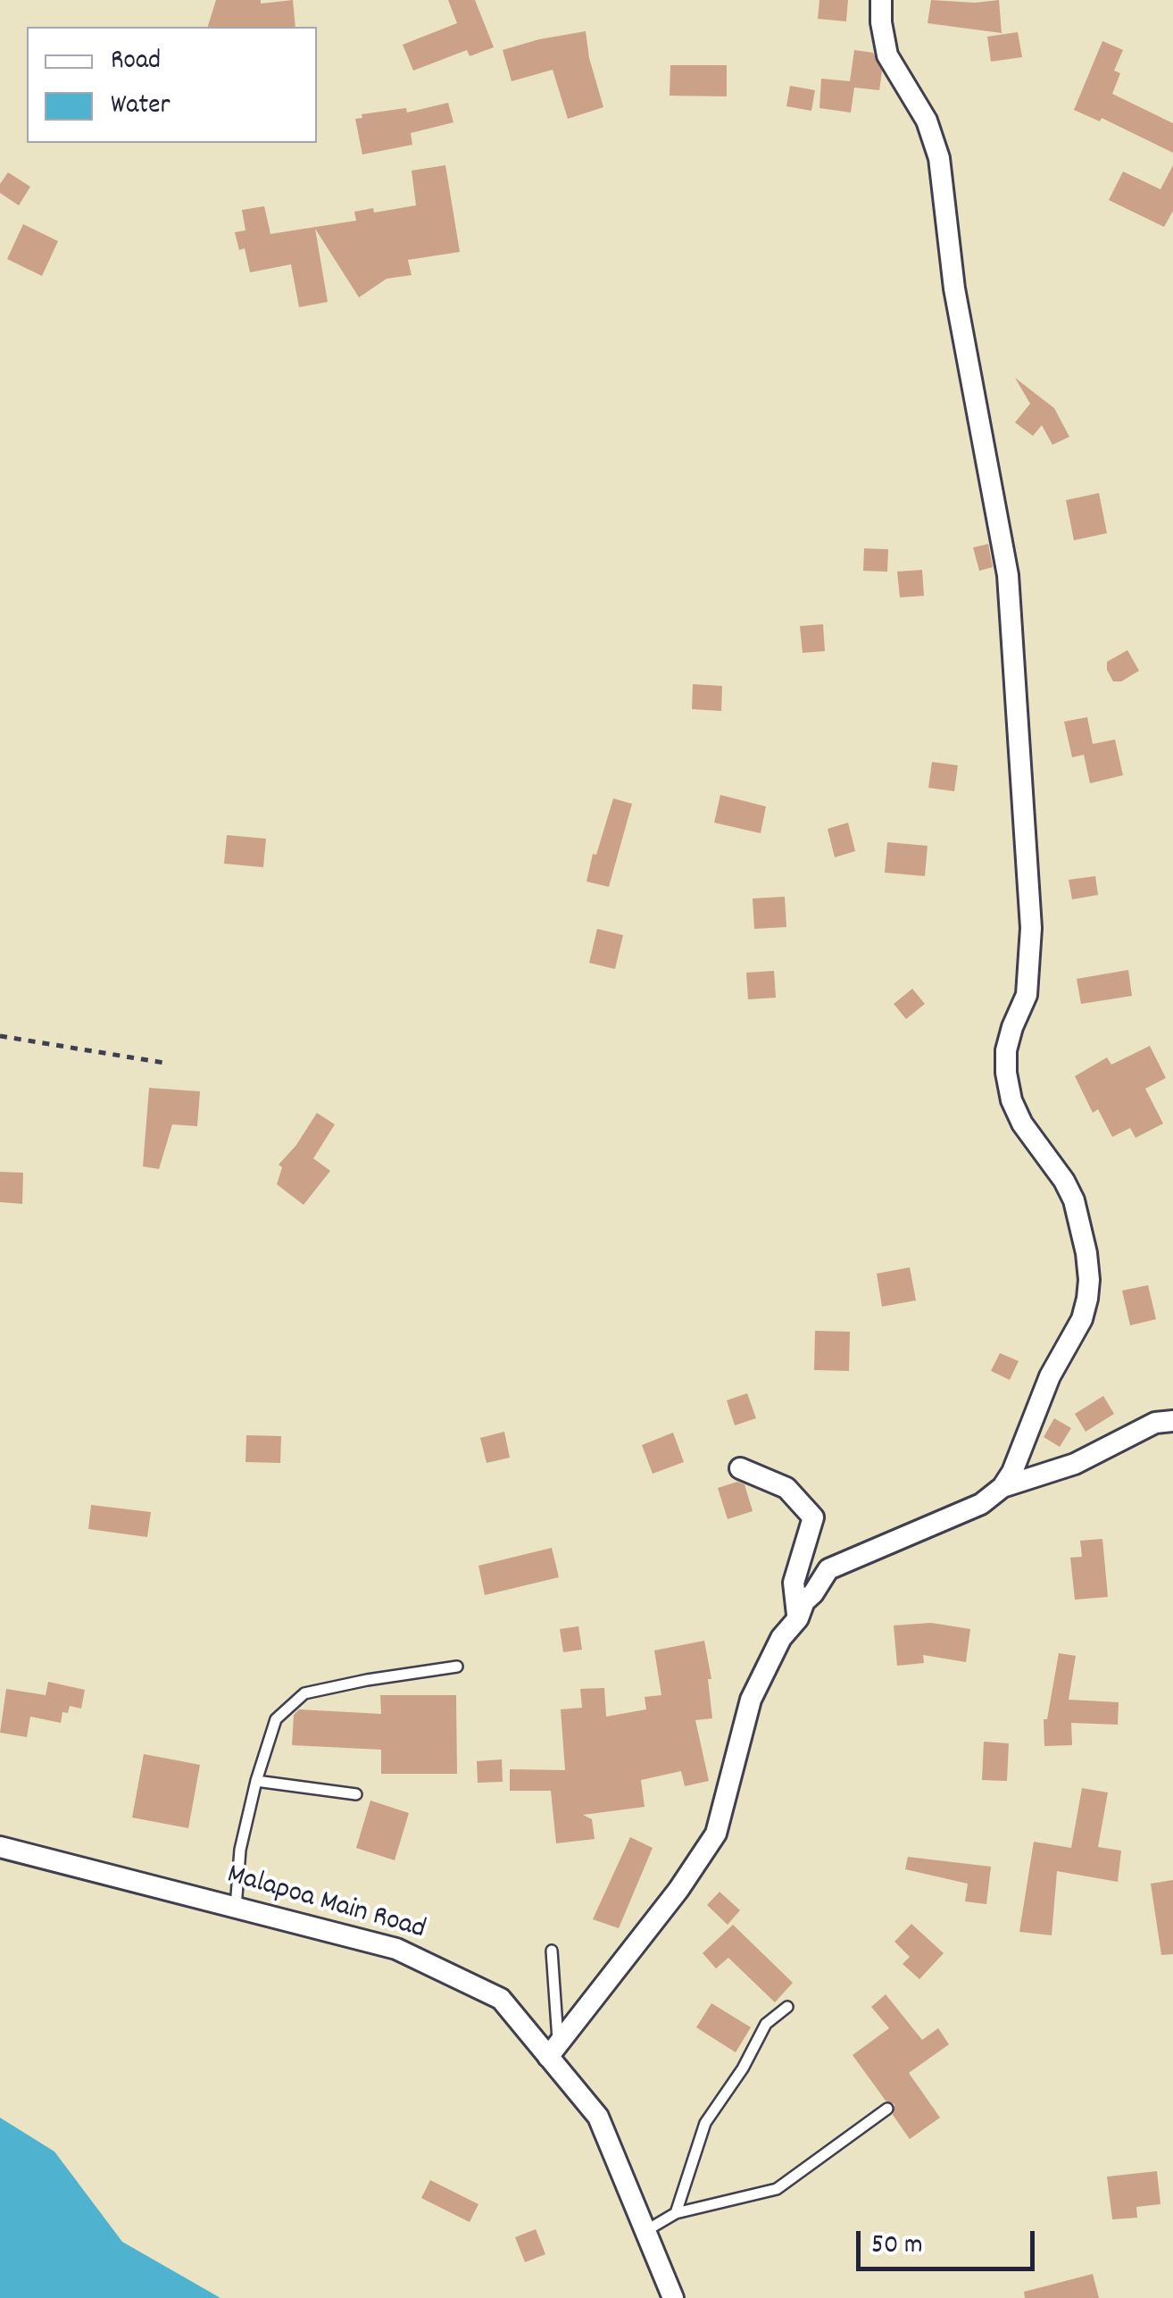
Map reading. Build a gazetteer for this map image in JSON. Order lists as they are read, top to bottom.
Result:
{
  "streets": {
    "street": ["Malapoa Main Road"]
  },
  "legend": ["Road", "Water"],
  "scale_bar": "50 m"
}
